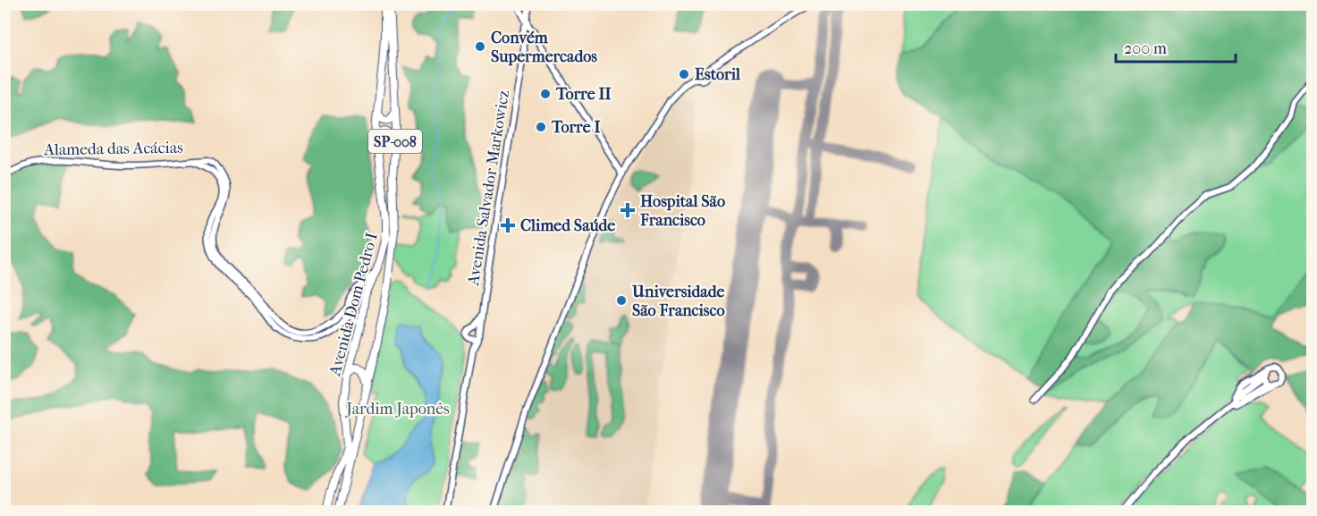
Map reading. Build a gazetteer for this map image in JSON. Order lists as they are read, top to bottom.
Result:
{
  "streets": {
    "main road": ["SP-008", "Avenida Dom Pedro I"],
    "street": ["Alameda das Acácias", "Avenida Salvador Markowicz"]
  },
  "parks": ["Jardim Japonês"],
  "places": {
    "other": [
      "Convém Supermercados",
      "Estoril",
      "Torre II",
      "Torre I",
      "Universidade São Francisco"
    ],
    "health": ["Hospital São Francisco", "Climed Saúde"]
  },
  "scale_bar": "200 m"
}
